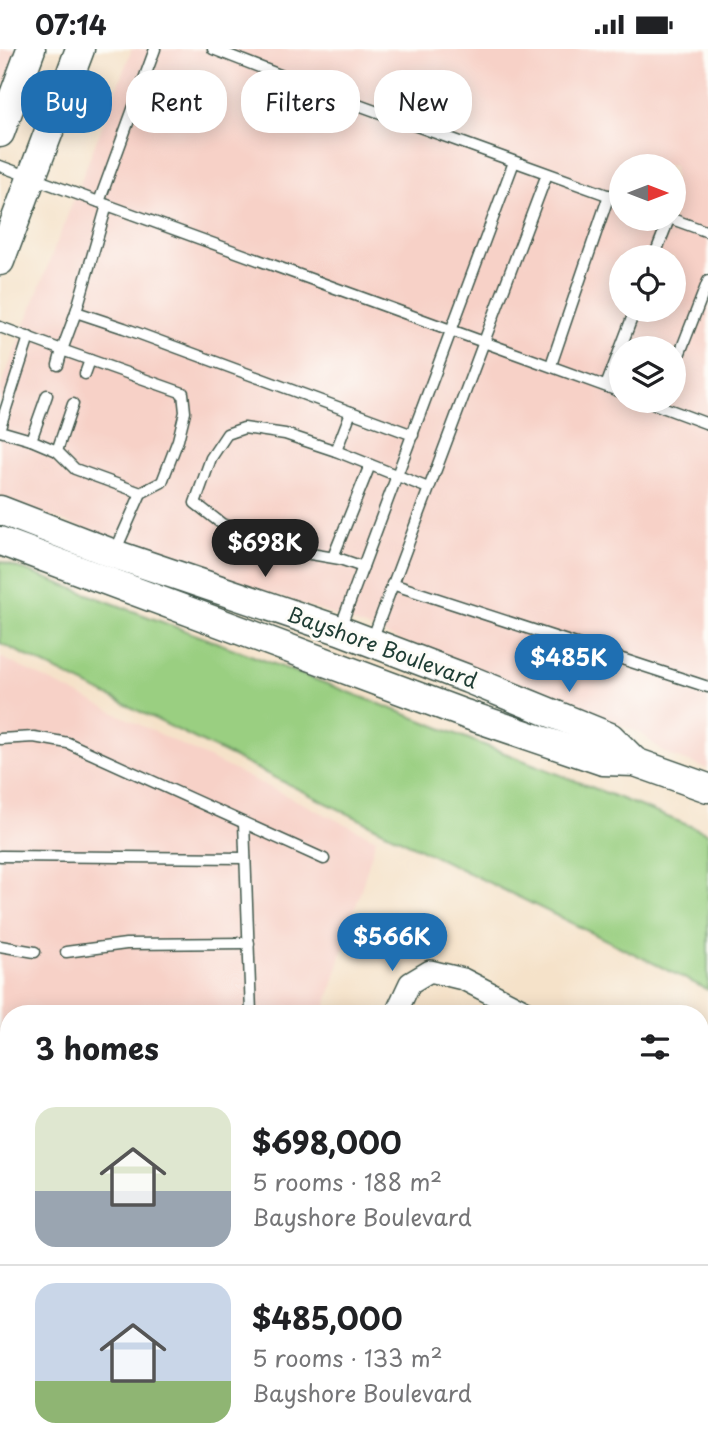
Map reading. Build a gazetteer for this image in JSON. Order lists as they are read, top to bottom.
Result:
{
  "streets": {
    "main road": ["Bayshore Boulevard"]
  },
  "north": "right",
  "page": {
    "status": "07:14",
    "chip": [
      "Buy",
      "Rent",
      "Filters",
      "New"
    ],
    "price": ["$698K", "$485K", "$566K"],
    "heading": "3 homes",
    "list": [
      {
        "name": "$698,000",
        "note": "5 rooms · 188 m² · Bayshore Boulevard"
      },
      {
        "name": "$485,000",
        "note": "5 rooms · 133 m² · Bayshore Boulevard"
      }
    ]
  }
}
